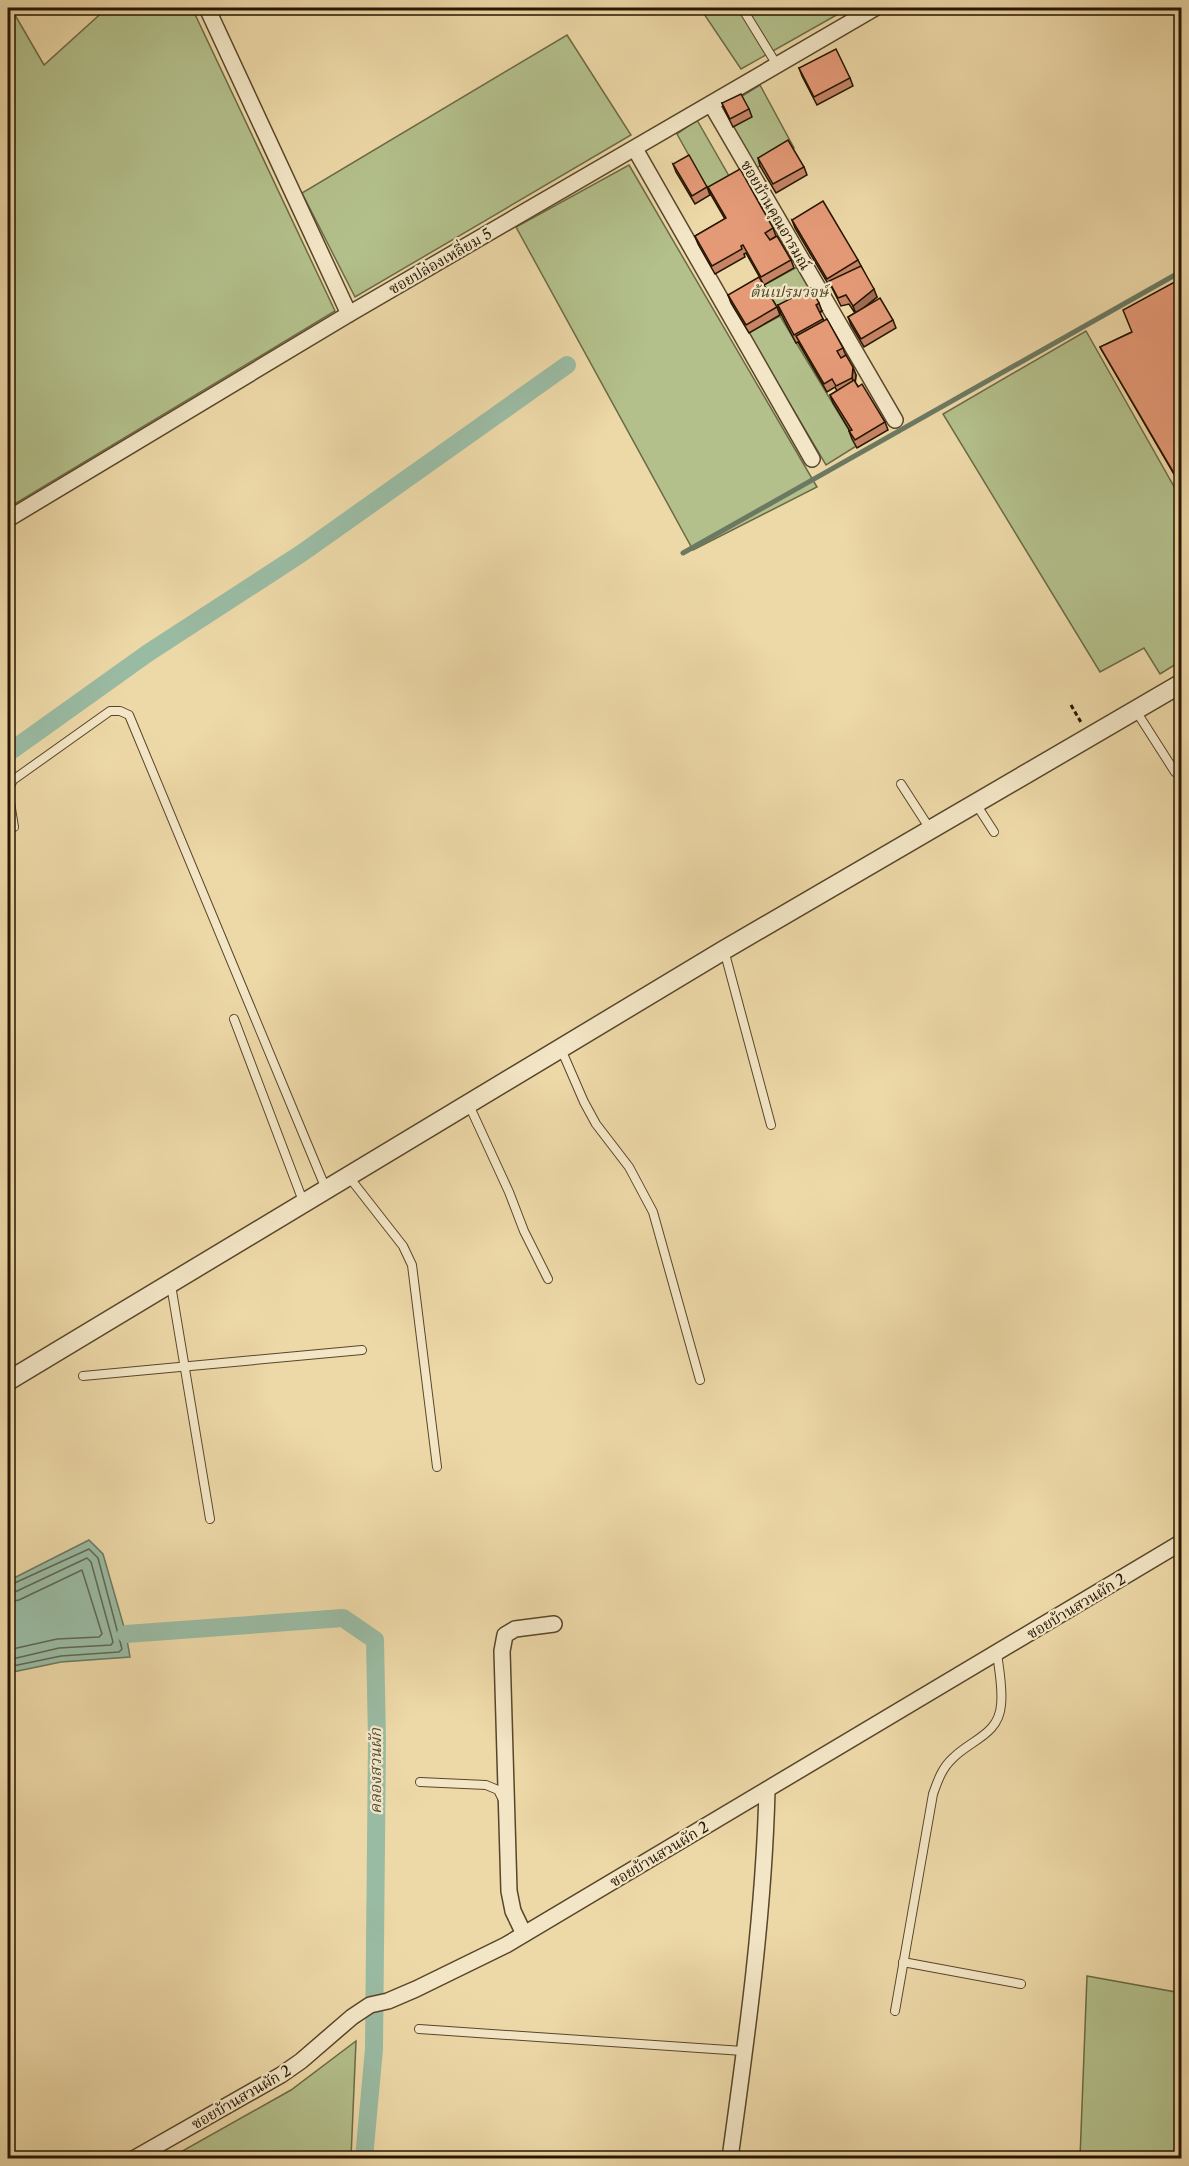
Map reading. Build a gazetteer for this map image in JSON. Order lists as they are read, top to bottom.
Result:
{
  "streets": {
    "street": ["ซอยบ้านคุณอารมณ์", "ซอยปล่องเหลี่ยม 5", "ซอยบ้านสวนผัก 2"]
  },
  "crossings": [
    ["ซอยบ้านคุณอารมณ์", "ซอยปล่องเหลี่ยม 5"]
  ],
  "water": ["คลองสวนผัก"],
  "parks": ["ต้นเปรมวจษ์"]
}
